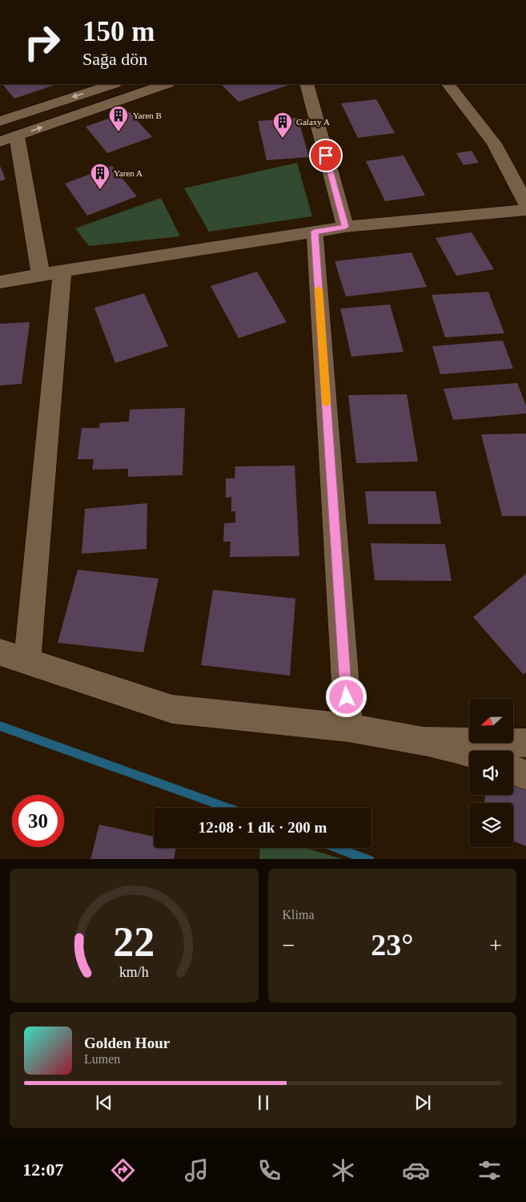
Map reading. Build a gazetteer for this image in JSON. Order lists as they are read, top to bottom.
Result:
{
  "places": {
    "building": ["Yaren B", "Galaxy A", "Yaren A"]
  },
  "north": "left",
  "page": {
    "turn": ["150 m", "Sağa dön"],
    "limit": "30",
    "trip": "12:08 · 1 dk · 200 m",
    "tile": "Klima",
    "heat": ["−", "23°", "+"],
    "song": ["Golden Hour", "Lumen"],
    "tabs": "12:07",
    "gauge": ["22", "km/h"]
  }
}
